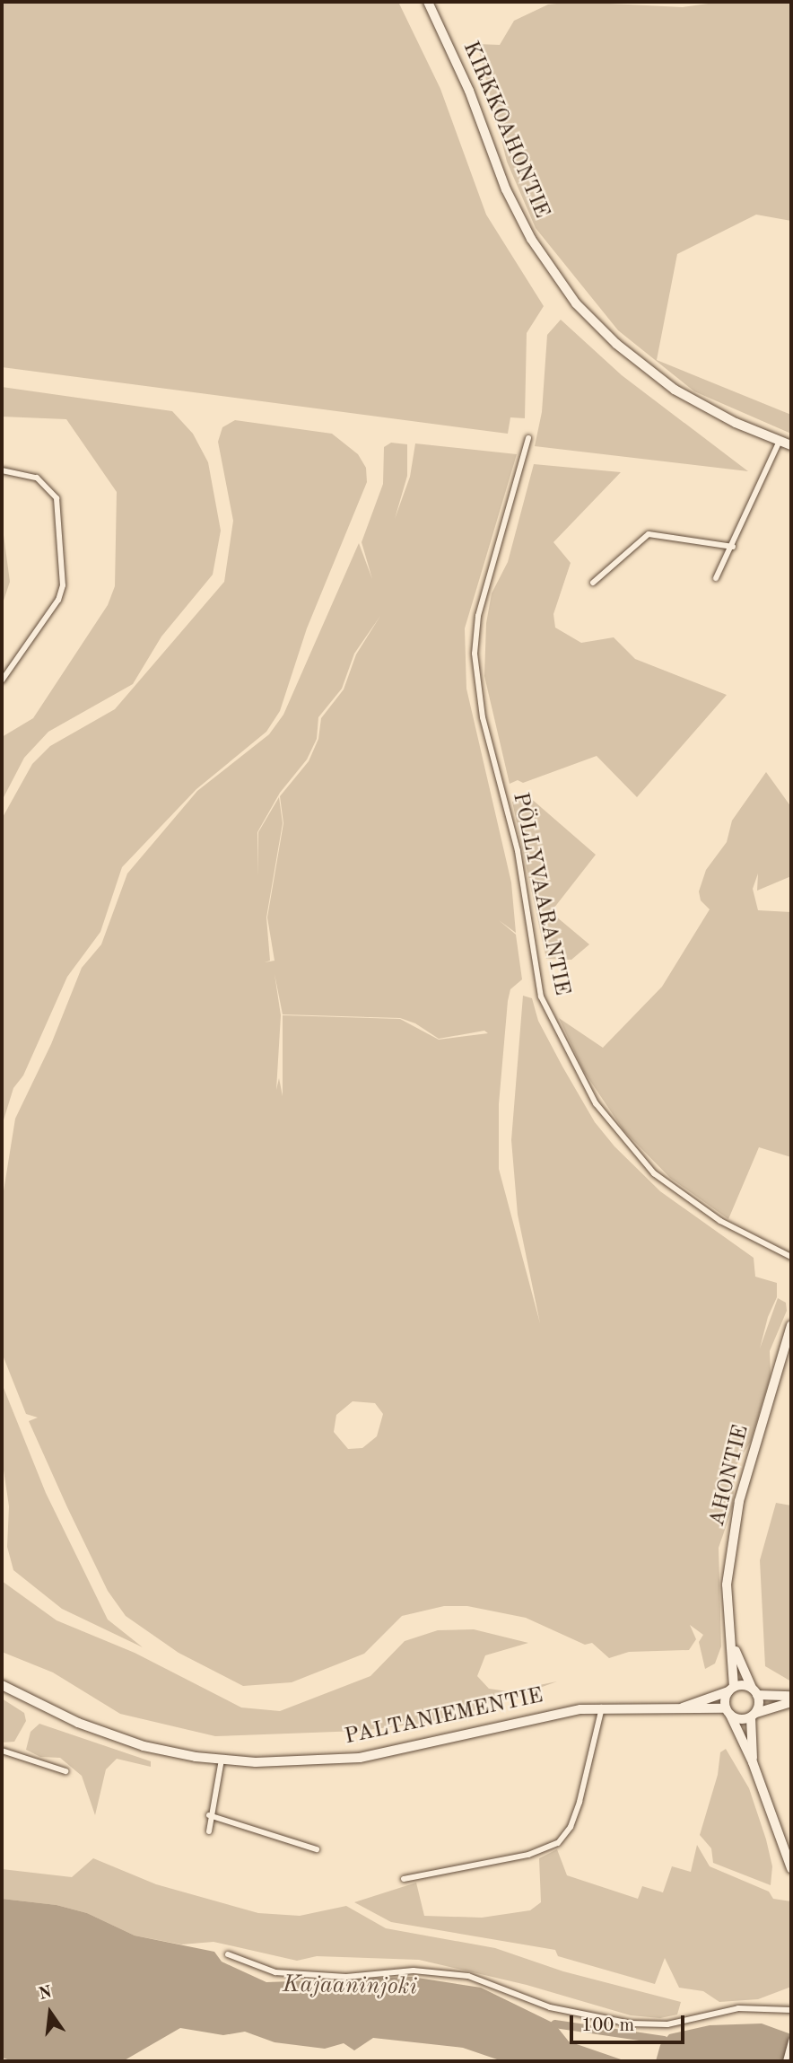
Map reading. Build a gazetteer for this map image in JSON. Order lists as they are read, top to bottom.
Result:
{
  "streets": {
    "street": [
      "KIRKKOAHONTIE",
      "PÖLLYVAARANTIE",
      "AHONTIE",
      "PALTANIEMENTIE"
    ]
  },
  "crossings": [
    ["AHONTIE", "PALTANIEMENTIE"]
  ],
  "water": ["Kajaaninjoki"],
  "scale_bar": "100 m",
  "north": "top"
}
